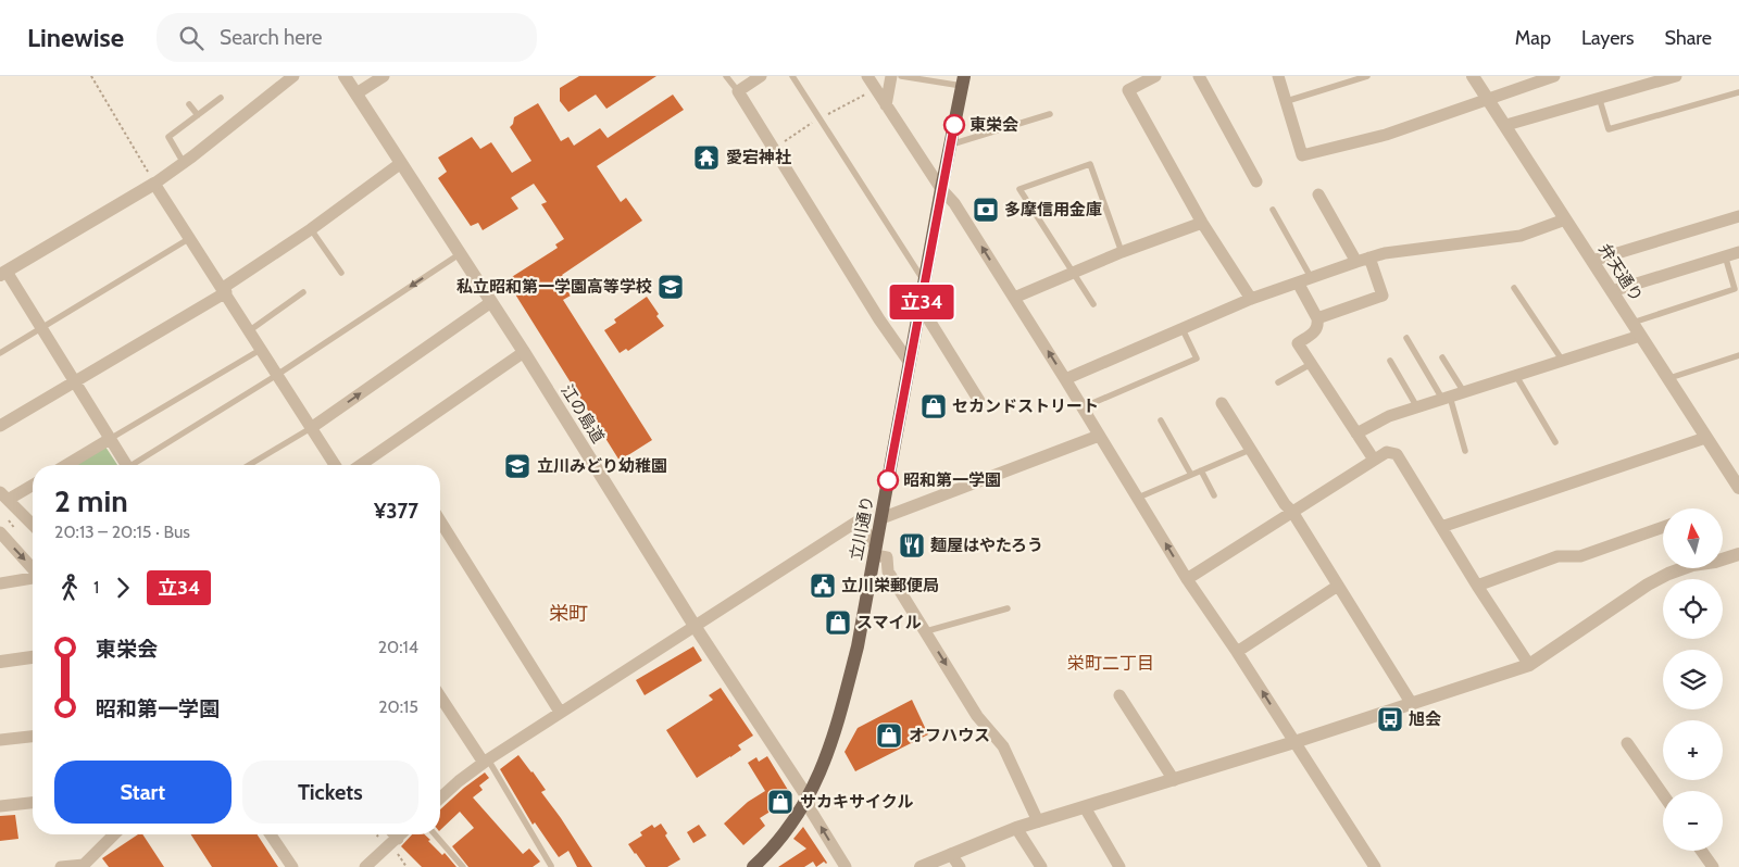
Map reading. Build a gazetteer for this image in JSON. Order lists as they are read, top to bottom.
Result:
{
  "streets": {
    "main road": ["立川通り"],
    "street": ["弁天通り", "江の島道"]
  },
  "crossings": [
    ["江の島道", "立川通り"]
  ],
  "districts": ["栄町", "栄町二丁目"],
  "places": {
    "other": ["東栄会", "昭和第一学園"],
    "temple": ["愛宕神社"],
    "bank": ["多摩信用金庫"],
    "school or university": ["私立昭和第一学園高等学校", "立川みどり幼稚園"],
    "shop": [
      "セカンドストリート",
      "スマイル",
      "オフハウス",
      "サカキサイクル"
    ],
    "restaurant": ["麺屋はやたろう"],
    "public building": ["立川栄郵便局"],
    "bus stop": ["旭会"]
  },
  "lines": ["bus line 立34"],
  "north": "top",
  "page": {
    "header": "Linewise",
    "search": "Search here",
    "nav": ["Map", "Layers", "Share"],
    "on_map": "立34",
    "heading": ["2 min", "20:13 – 20:15 · Bus", "¥377"],
    "map_buttons": ["+", "−"],
    "legs": ["1", "立34"],
    "list": [
      {
        "name": "東栄会",
        "value": "20:14"
      },
      {
        "name": "昭和第一学園",
        "value": "20:15"
      }
    ],
    "buttons": ["Start", "Tickets"]
  }
}
